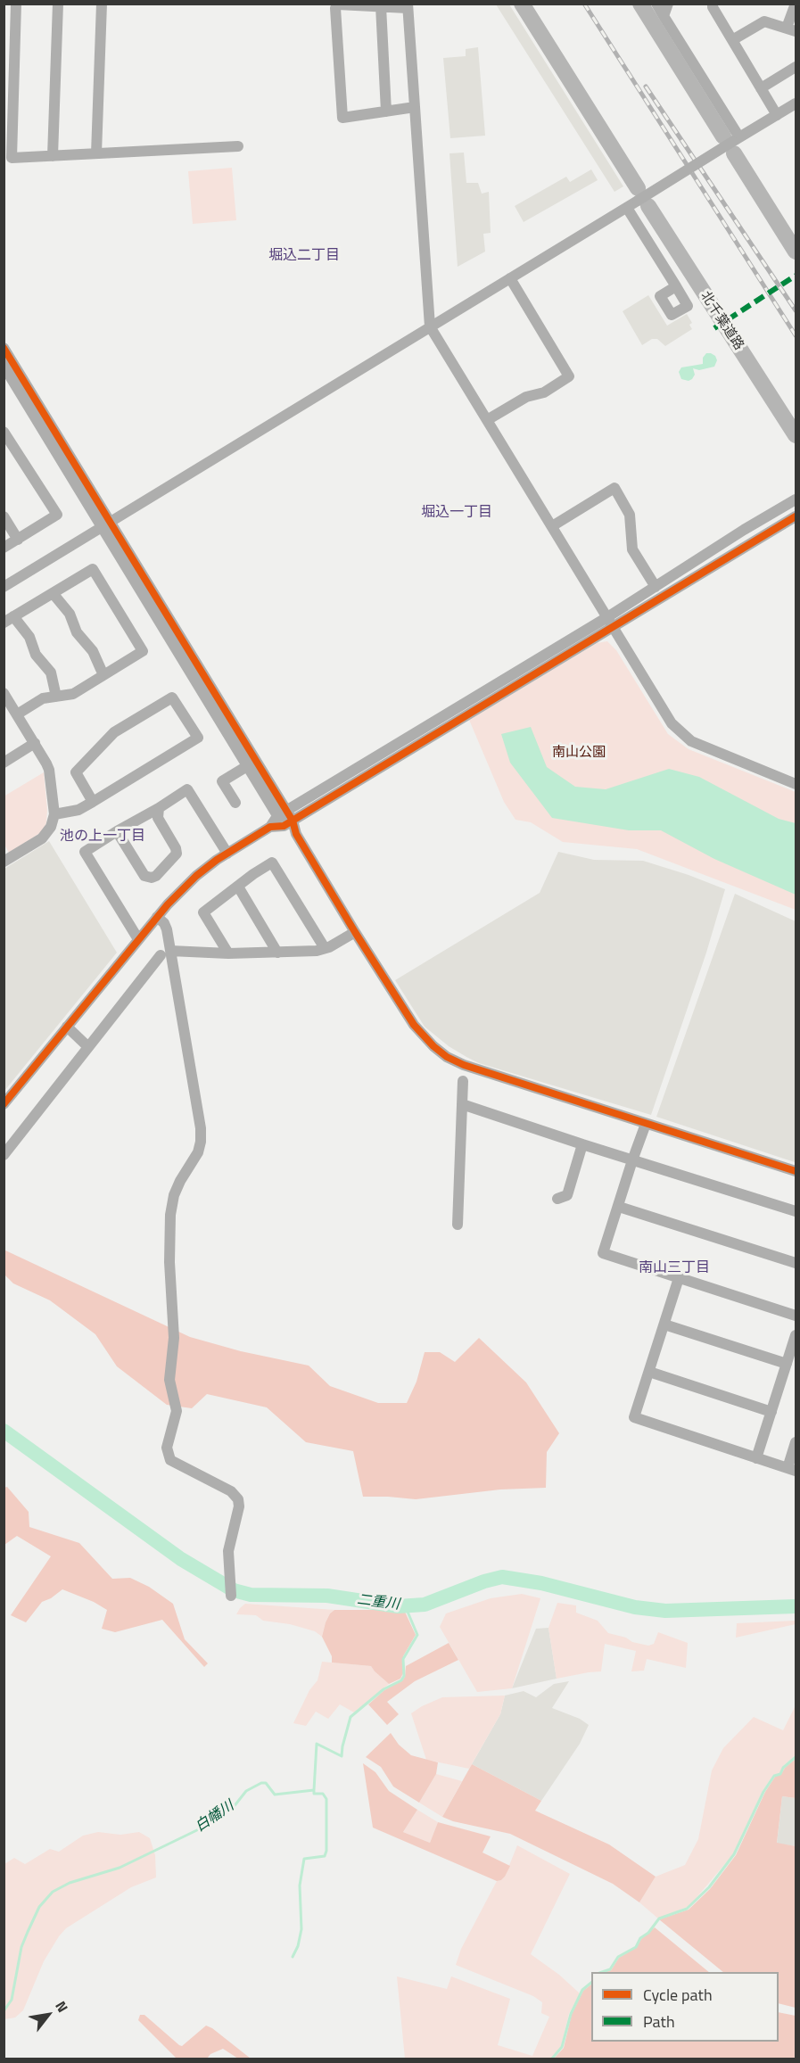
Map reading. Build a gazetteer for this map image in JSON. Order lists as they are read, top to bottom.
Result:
{
  "streets": {
    "highway": ["北千葉道路"]
  },
  "districts": [
    "堀込二丁目",
    "堀込一丁目",
    "池の上一丁目",
    "南山三丁目"
  ],
  "water": ["二重川", "白幡川"],
  "parks": ["南山公園"],
  "legend": ["Cycle path", "Path"],
  "north": "top right"
}
